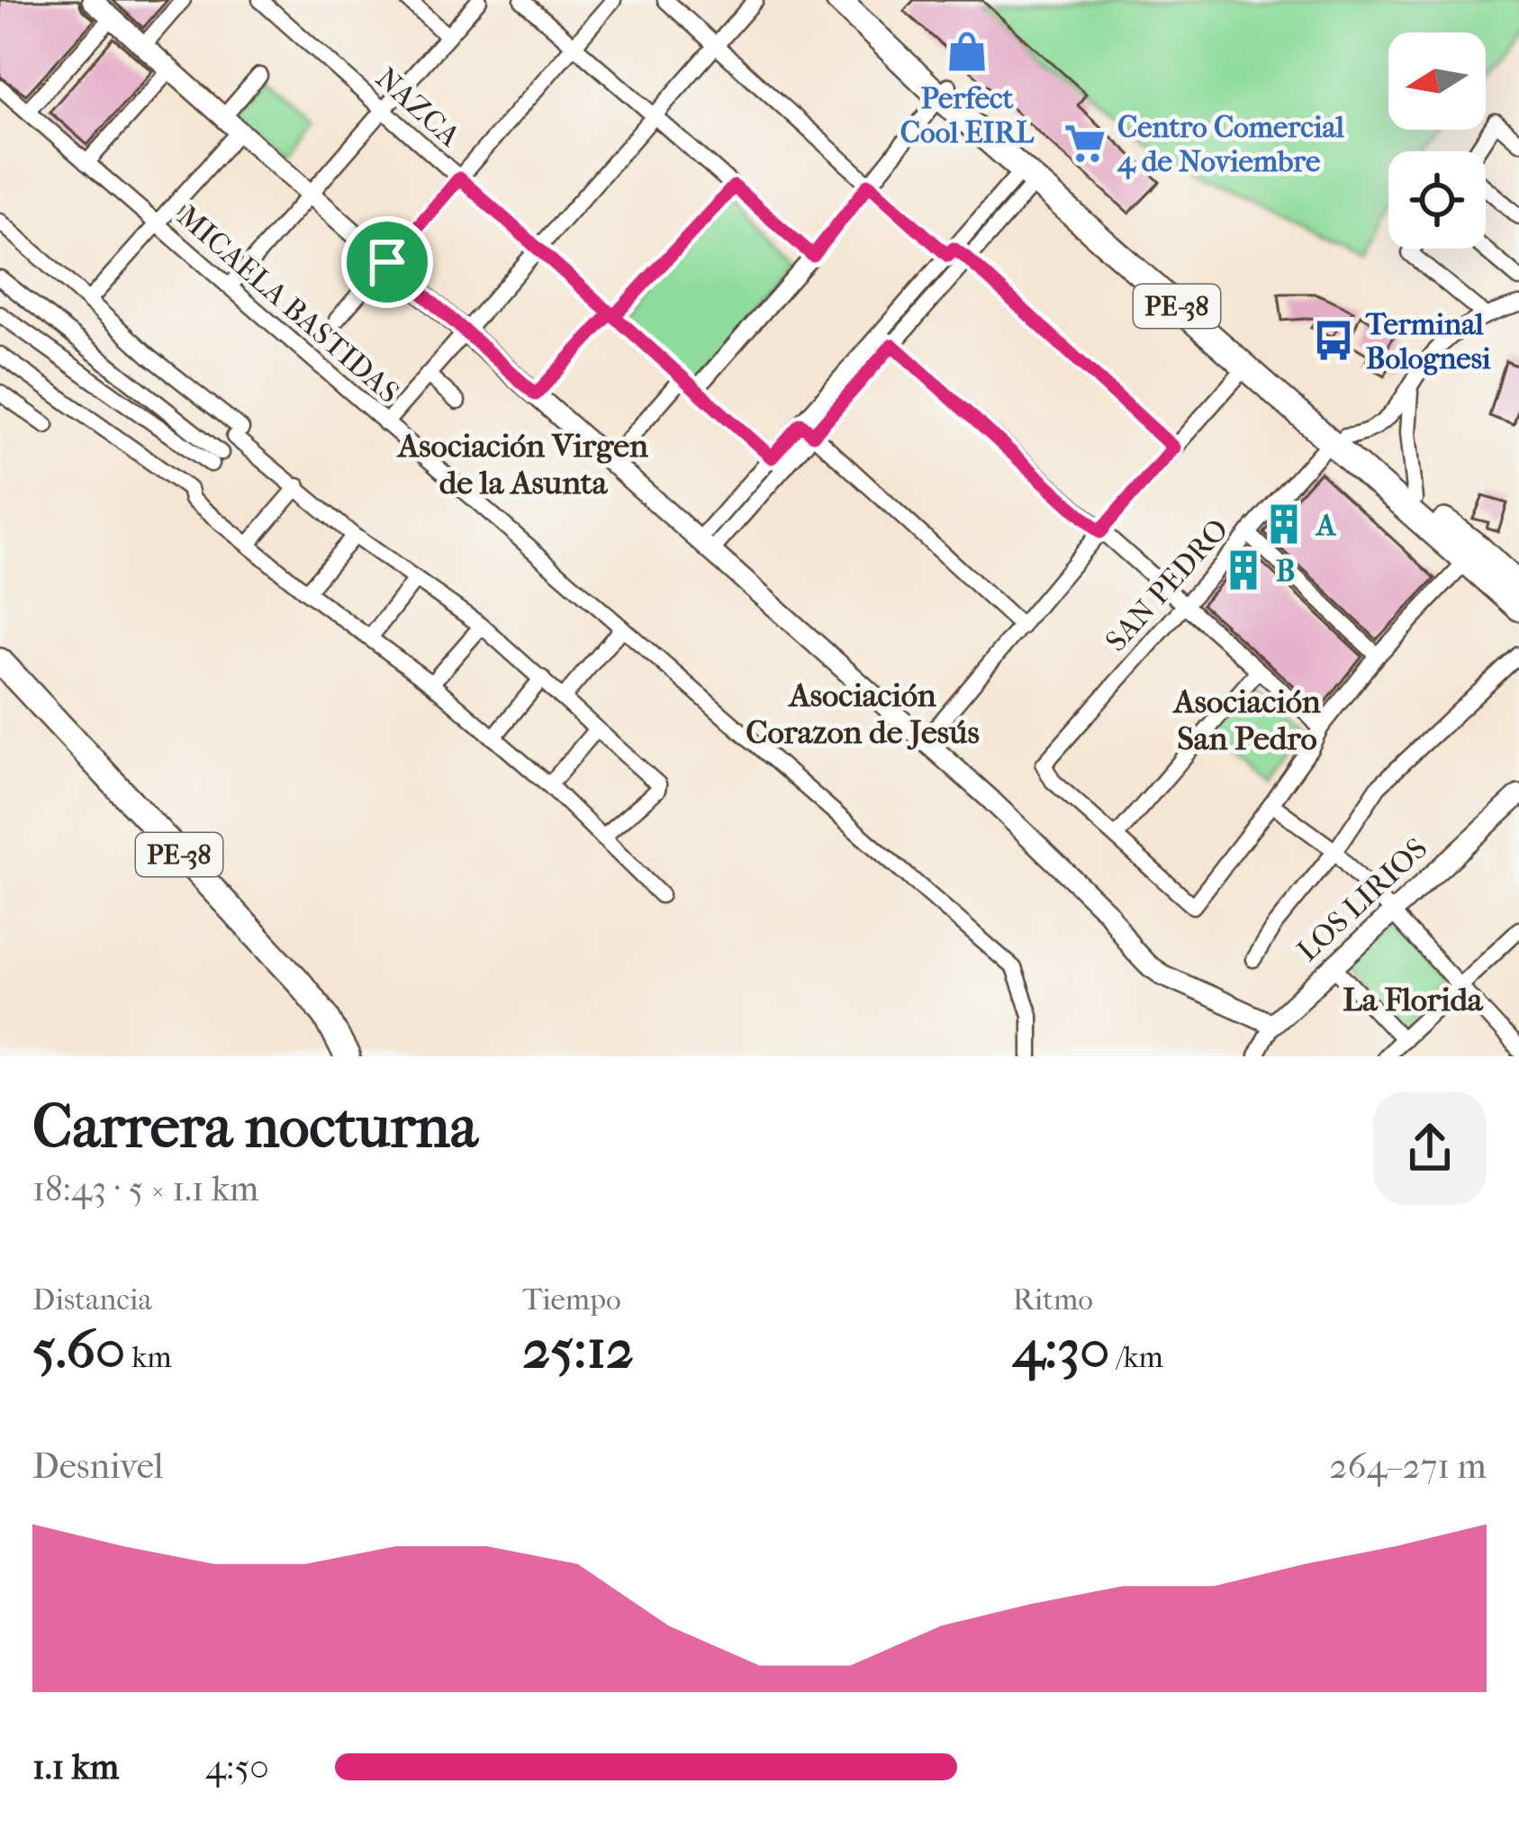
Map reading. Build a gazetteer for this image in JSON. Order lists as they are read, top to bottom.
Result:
{
  "streets": {
    "highway": ["PE-38"],
    "street": [
      "NAZCA",
      "MICAELA BASTIDAS",
      "SAN PEDRO",
      "LOS LIRIOS"
    ]
  },
  "crossings": [
    ["PE-38", "SAN PEDRO"]
  ],
  "districts": [
    "Asociación Virgen de la Asunta",
    "Asociación Corazon de Jesús",
    "Asociación San Pedro",
    "La Florida"
  ],
  "places": {
    "shop": ["Perfect Cool EIRL"],
    "supermarket": ["Centro Comercial 4 de Noviembre"],
    "bus stop": ["Terminal Bolognesi"],
    "building": ["A", "B"]
  },
  "north": "left",
  "page": {
    "heading": ["Carrera nocturna", "18:43 · 5 × 1.1 km"],
    "stats": [
      ["Distancia", "5.60 km"],
      ["Tiempo", "25:12"],
      ["Ritmo", "4:30 /km"]
    ],
    "chart": ["Desnivel", "264–271 m"],
    "list": [
      {
        "name": "1.1 km",
        "note": "4:50"
      }
    ]
  }
}
